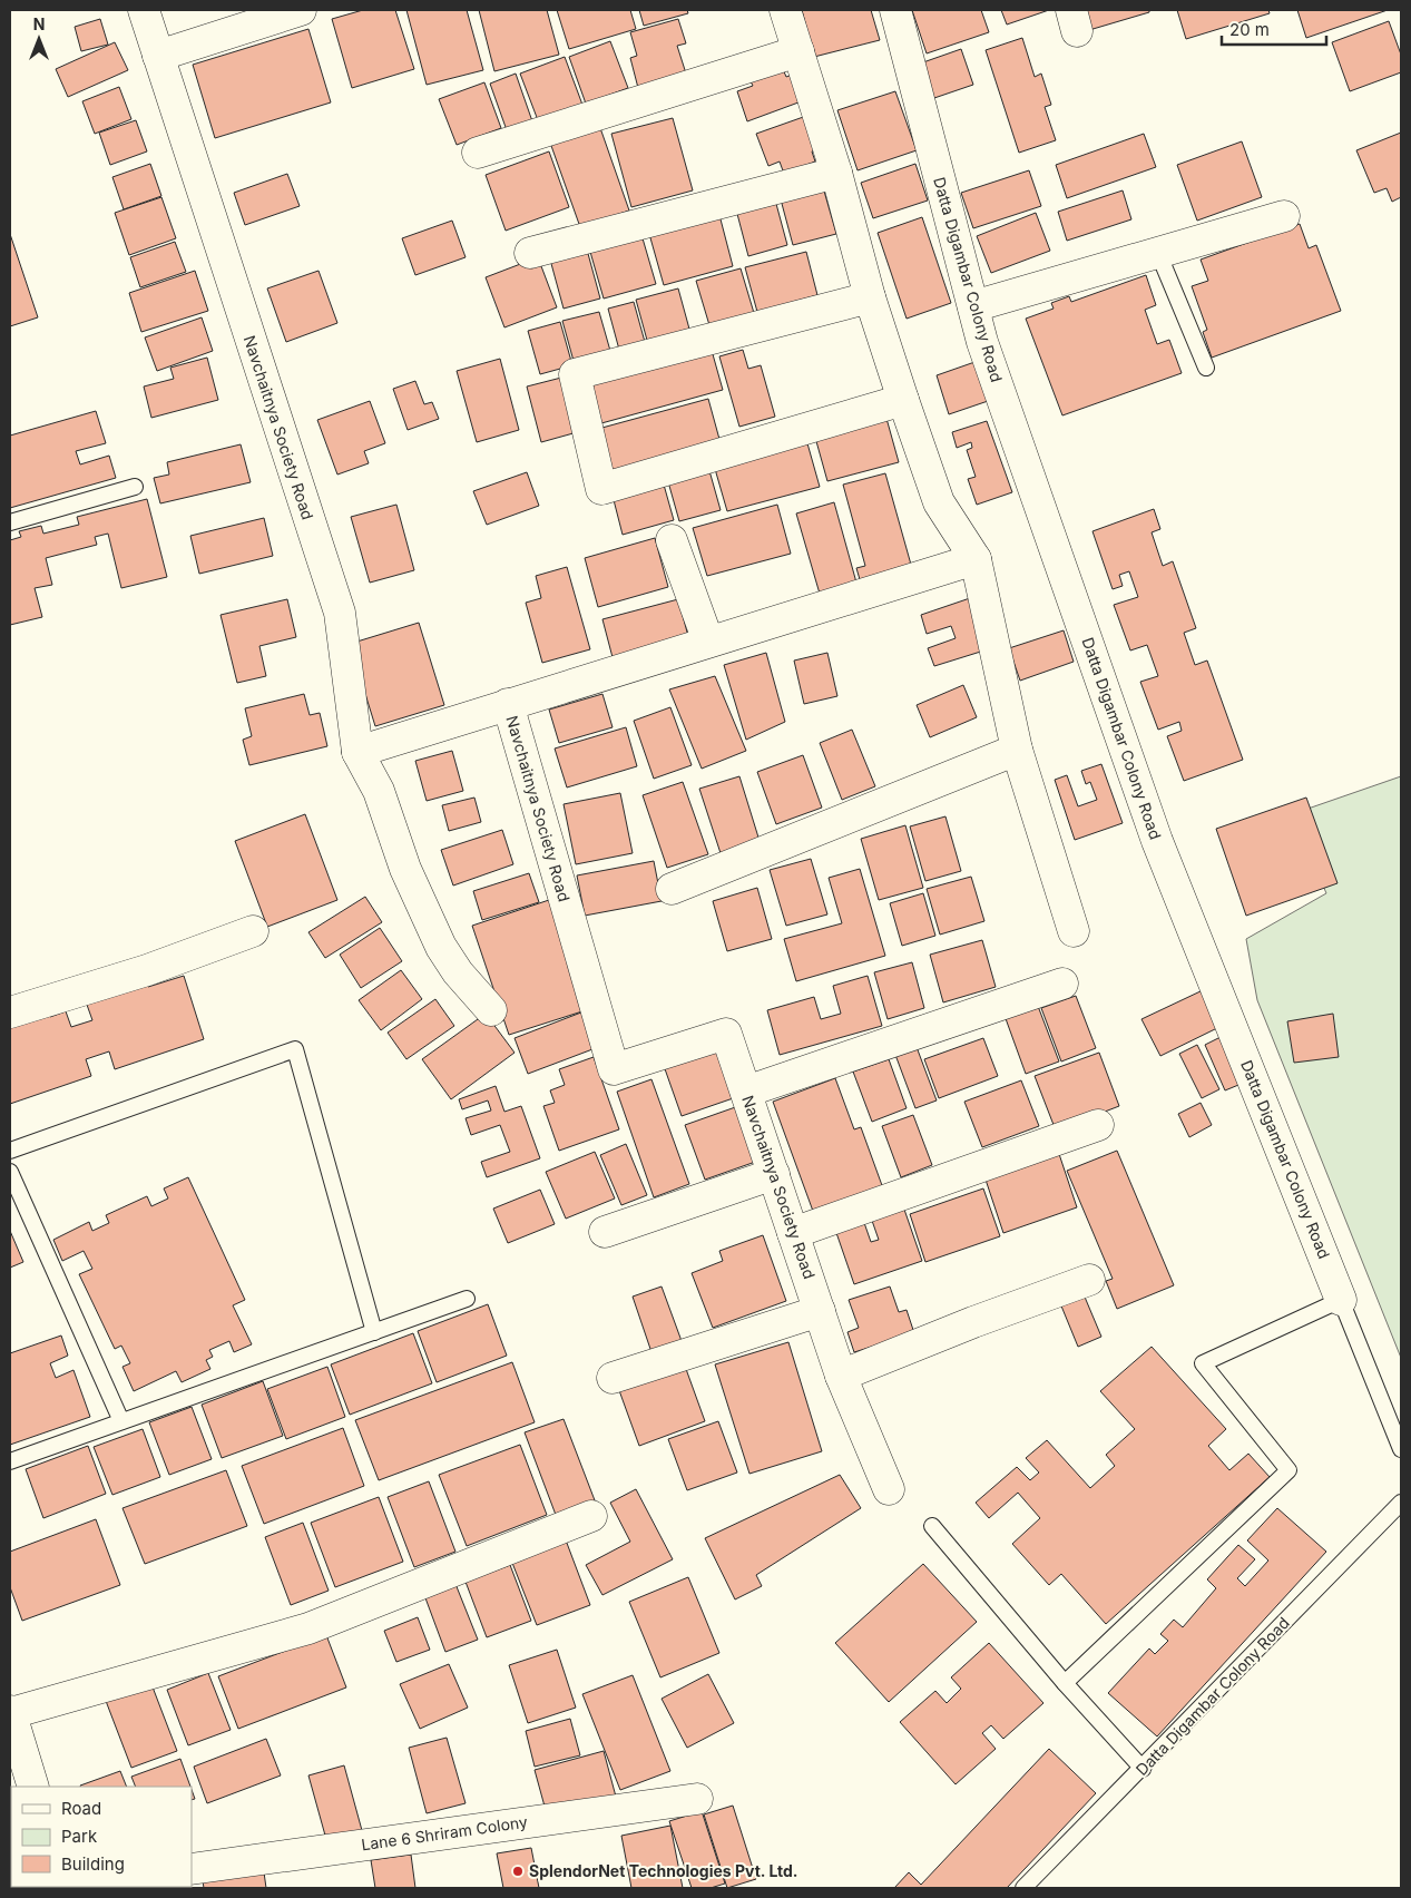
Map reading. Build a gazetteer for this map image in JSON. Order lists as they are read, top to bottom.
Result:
{
  "streets": {
    "street": ["Datta Digambar Colony Road", "Navchaitnya Society Road", "Lane 6 Shriram Colony"]
  },
  "places": ["SplendorNet Technologies Pvt. Ltd."],
  "legend": ["Road", "Park", "Building"],
  "scale_bar": "20 m",
  "north": "top"
}
